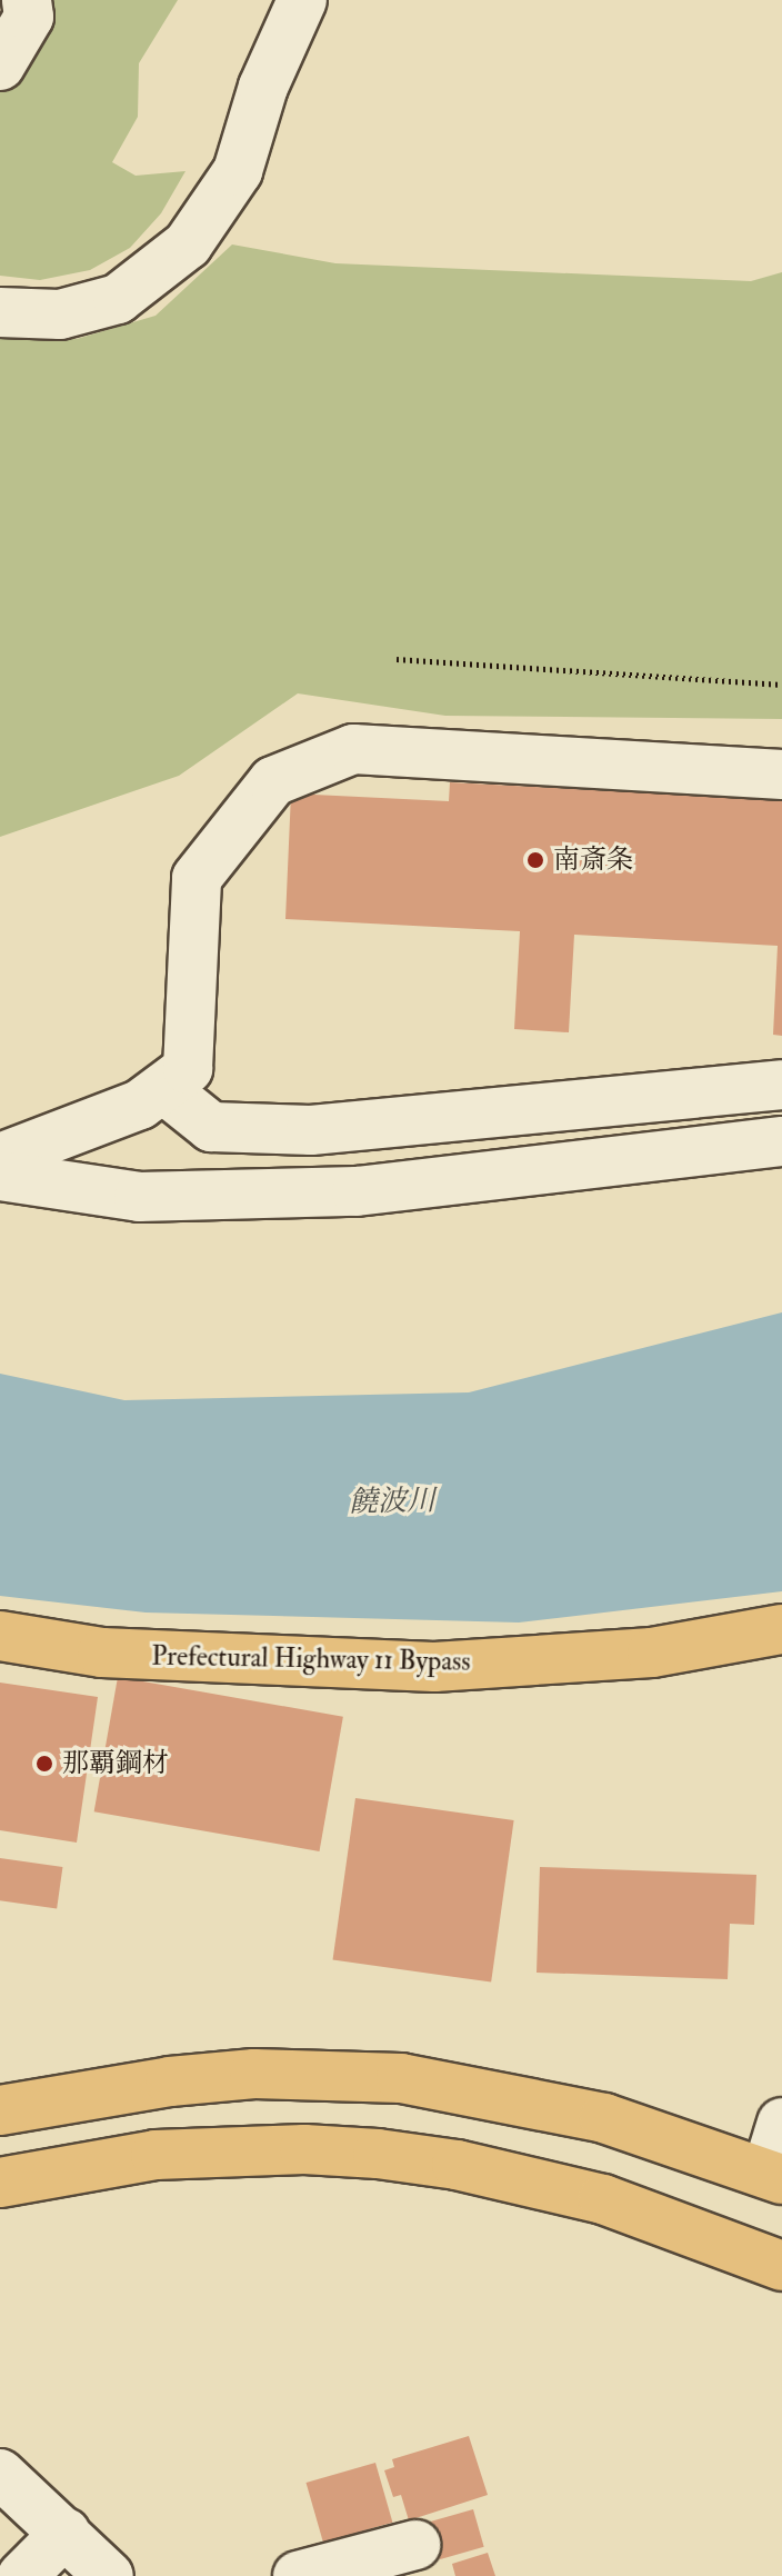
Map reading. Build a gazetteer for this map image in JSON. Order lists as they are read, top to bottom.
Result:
{
  "streets": {
    "main road": ["Prefectural Highway 11 Bypass"]
  },
  "water": ["饒波川"],
  "places": ["南斎条", "那覇鋼材"]
}
